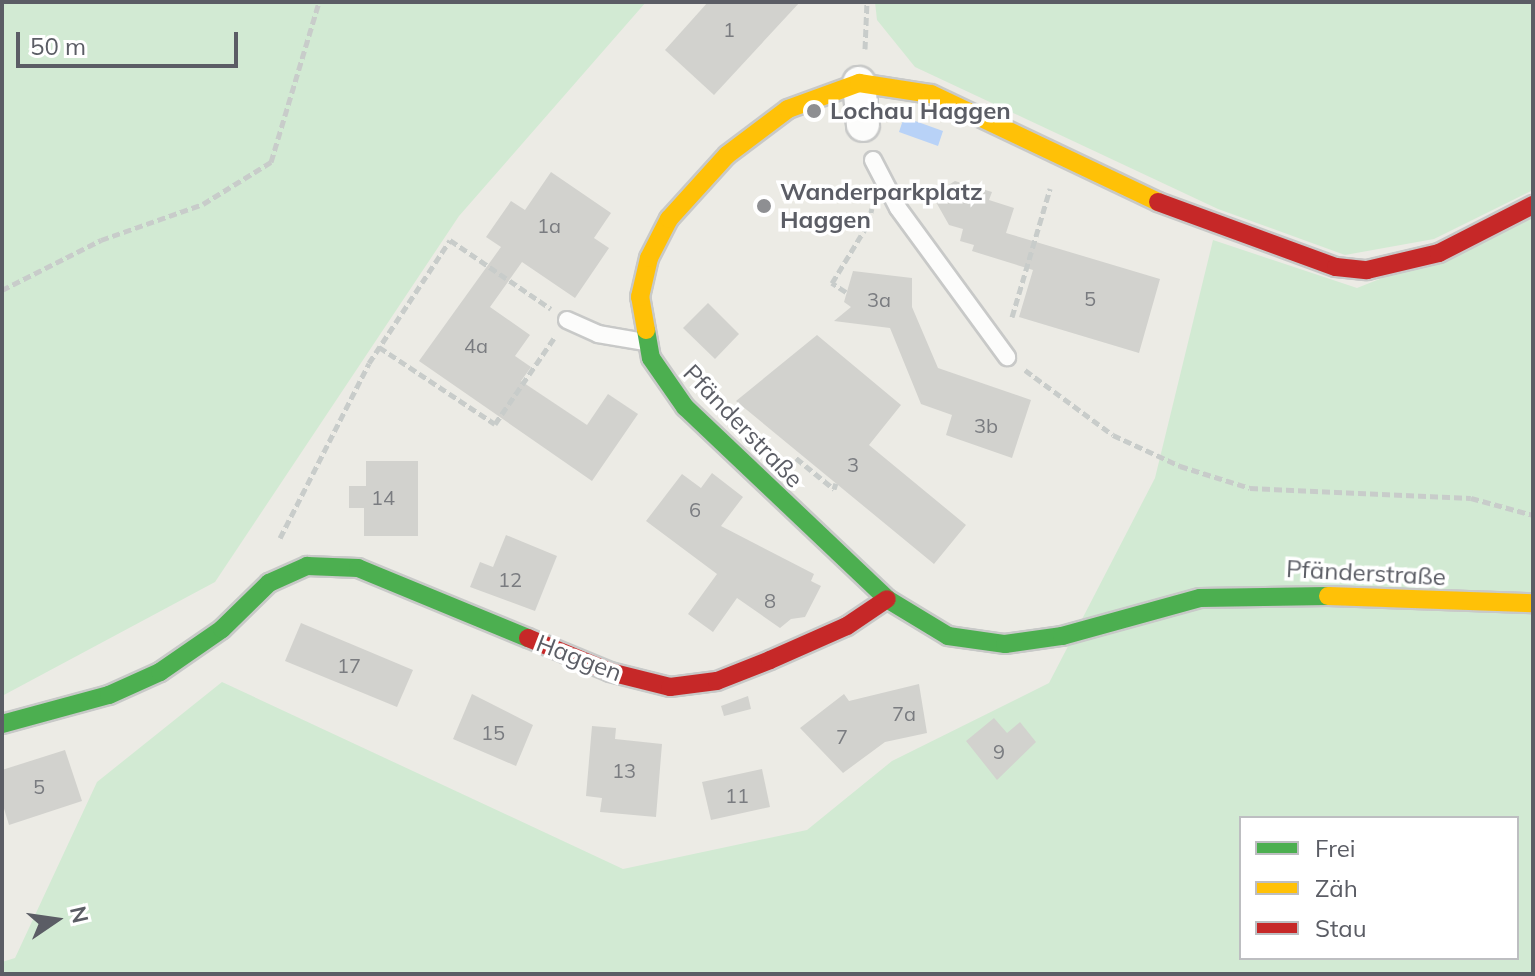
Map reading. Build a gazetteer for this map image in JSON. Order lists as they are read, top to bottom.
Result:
{
  "streets": {
    "street": ["Pfänderstraße", "Haggen"]
  },
  "crossings": [
    ["Pfänderstraße", "Haggen"]
  ],
  "places": ["Lochau Haggen", "Wanderparkplatz Haggen"],
  "house_numbers": [
    "1",
    "1a",
    "5",
    "3a",
    "4a",
    "3b",
    "3",
    "14",
    "6",
    "12",
    "8",
    "17",
    "7a",
    "15",
    "7",
    "9",
    "13",
    "5",
    "11"
  ],
  "legend": ["Frei", "Zäh", "Stau"],
  "scale_bar": "50 m",
  "north": "right"
}
